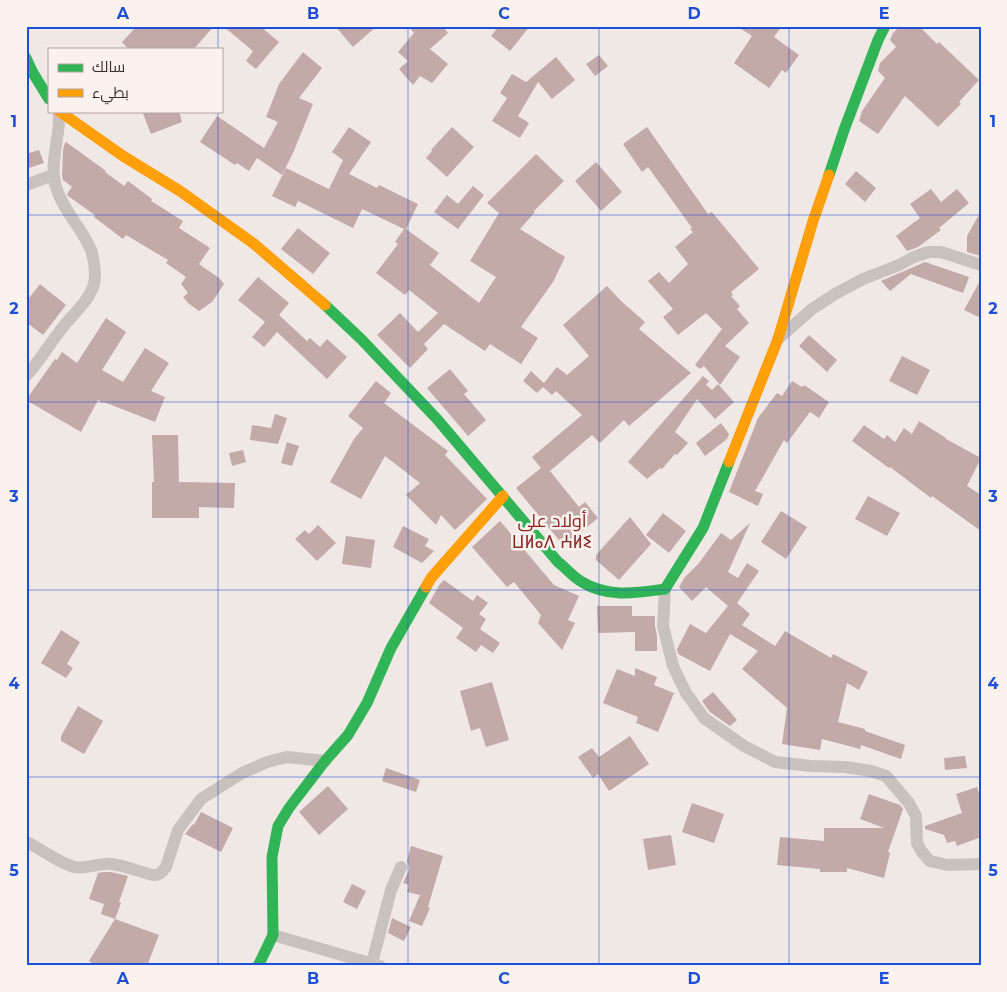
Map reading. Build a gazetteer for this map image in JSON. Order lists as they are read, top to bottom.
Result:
{
  "districts": ["أولاد علي ⵡⵍⴰⴷ ⵄⵍⵉ"],
  "legend": ["سالك", "بطيء"],
  "grid": {
    "columns": [
      "A",
      "B",
      "C",
      "D",
      "E"
    ],
    "rows": [
      "1",
      "2",
      "3",
      "4",
      "5"
    ]
  }
}
